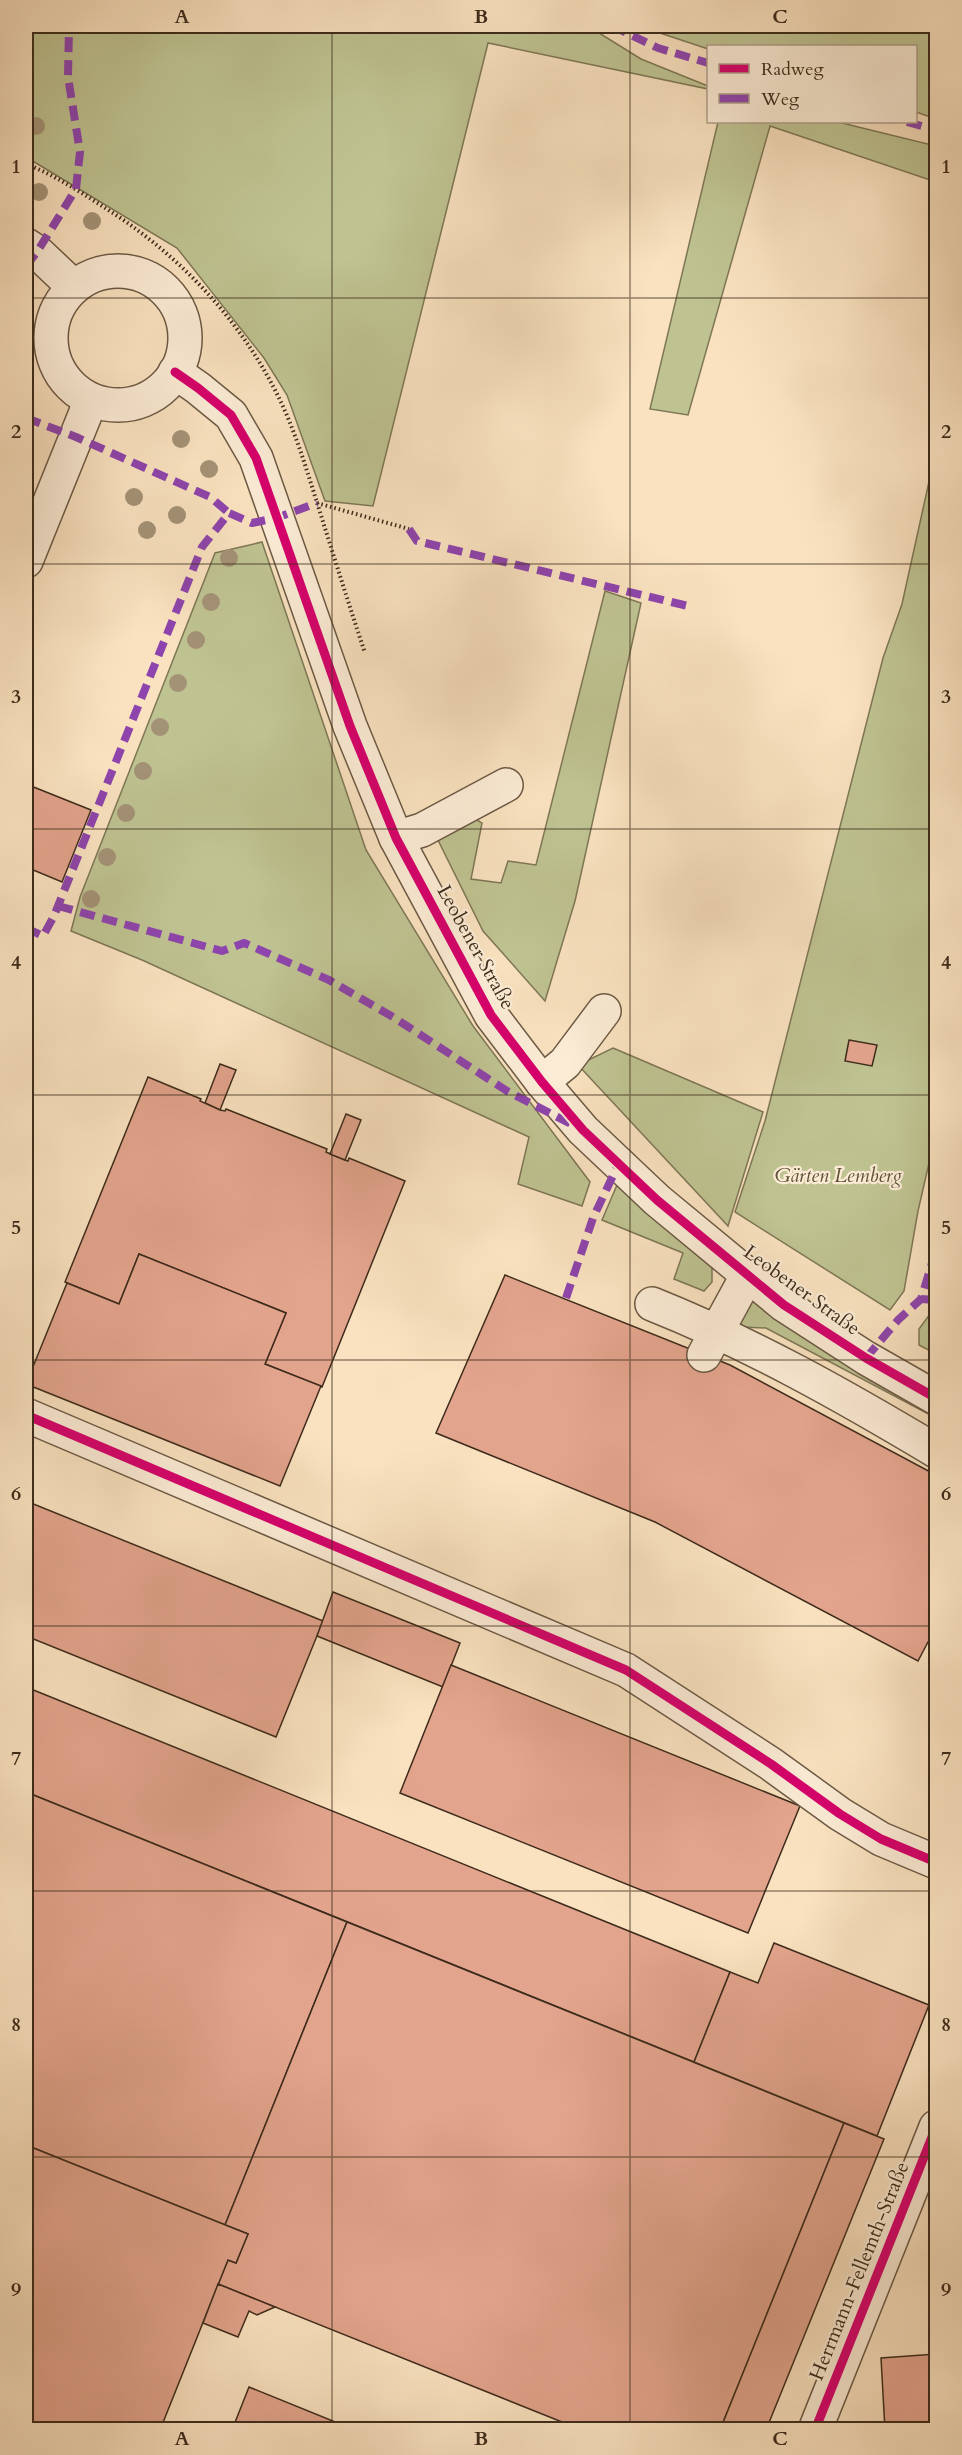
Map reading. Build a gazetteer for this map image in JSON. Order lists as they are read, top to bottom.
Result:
{
  "streets": {
    "street": ["Leobener Straße", "Herrmann-Fellemth-Straße"]
  },
  "parks": ["Gärten Lemberg"],
  "legend": ["Radweg", "Weg"],
  "grid": {
    "columns": ["A", "B", "C"],
    "rows": [
      "1",
      "2",
      "3",
      "4",
      "5",
      "6",
      "7",
      "8",
      "9"
    ]
  }
}
